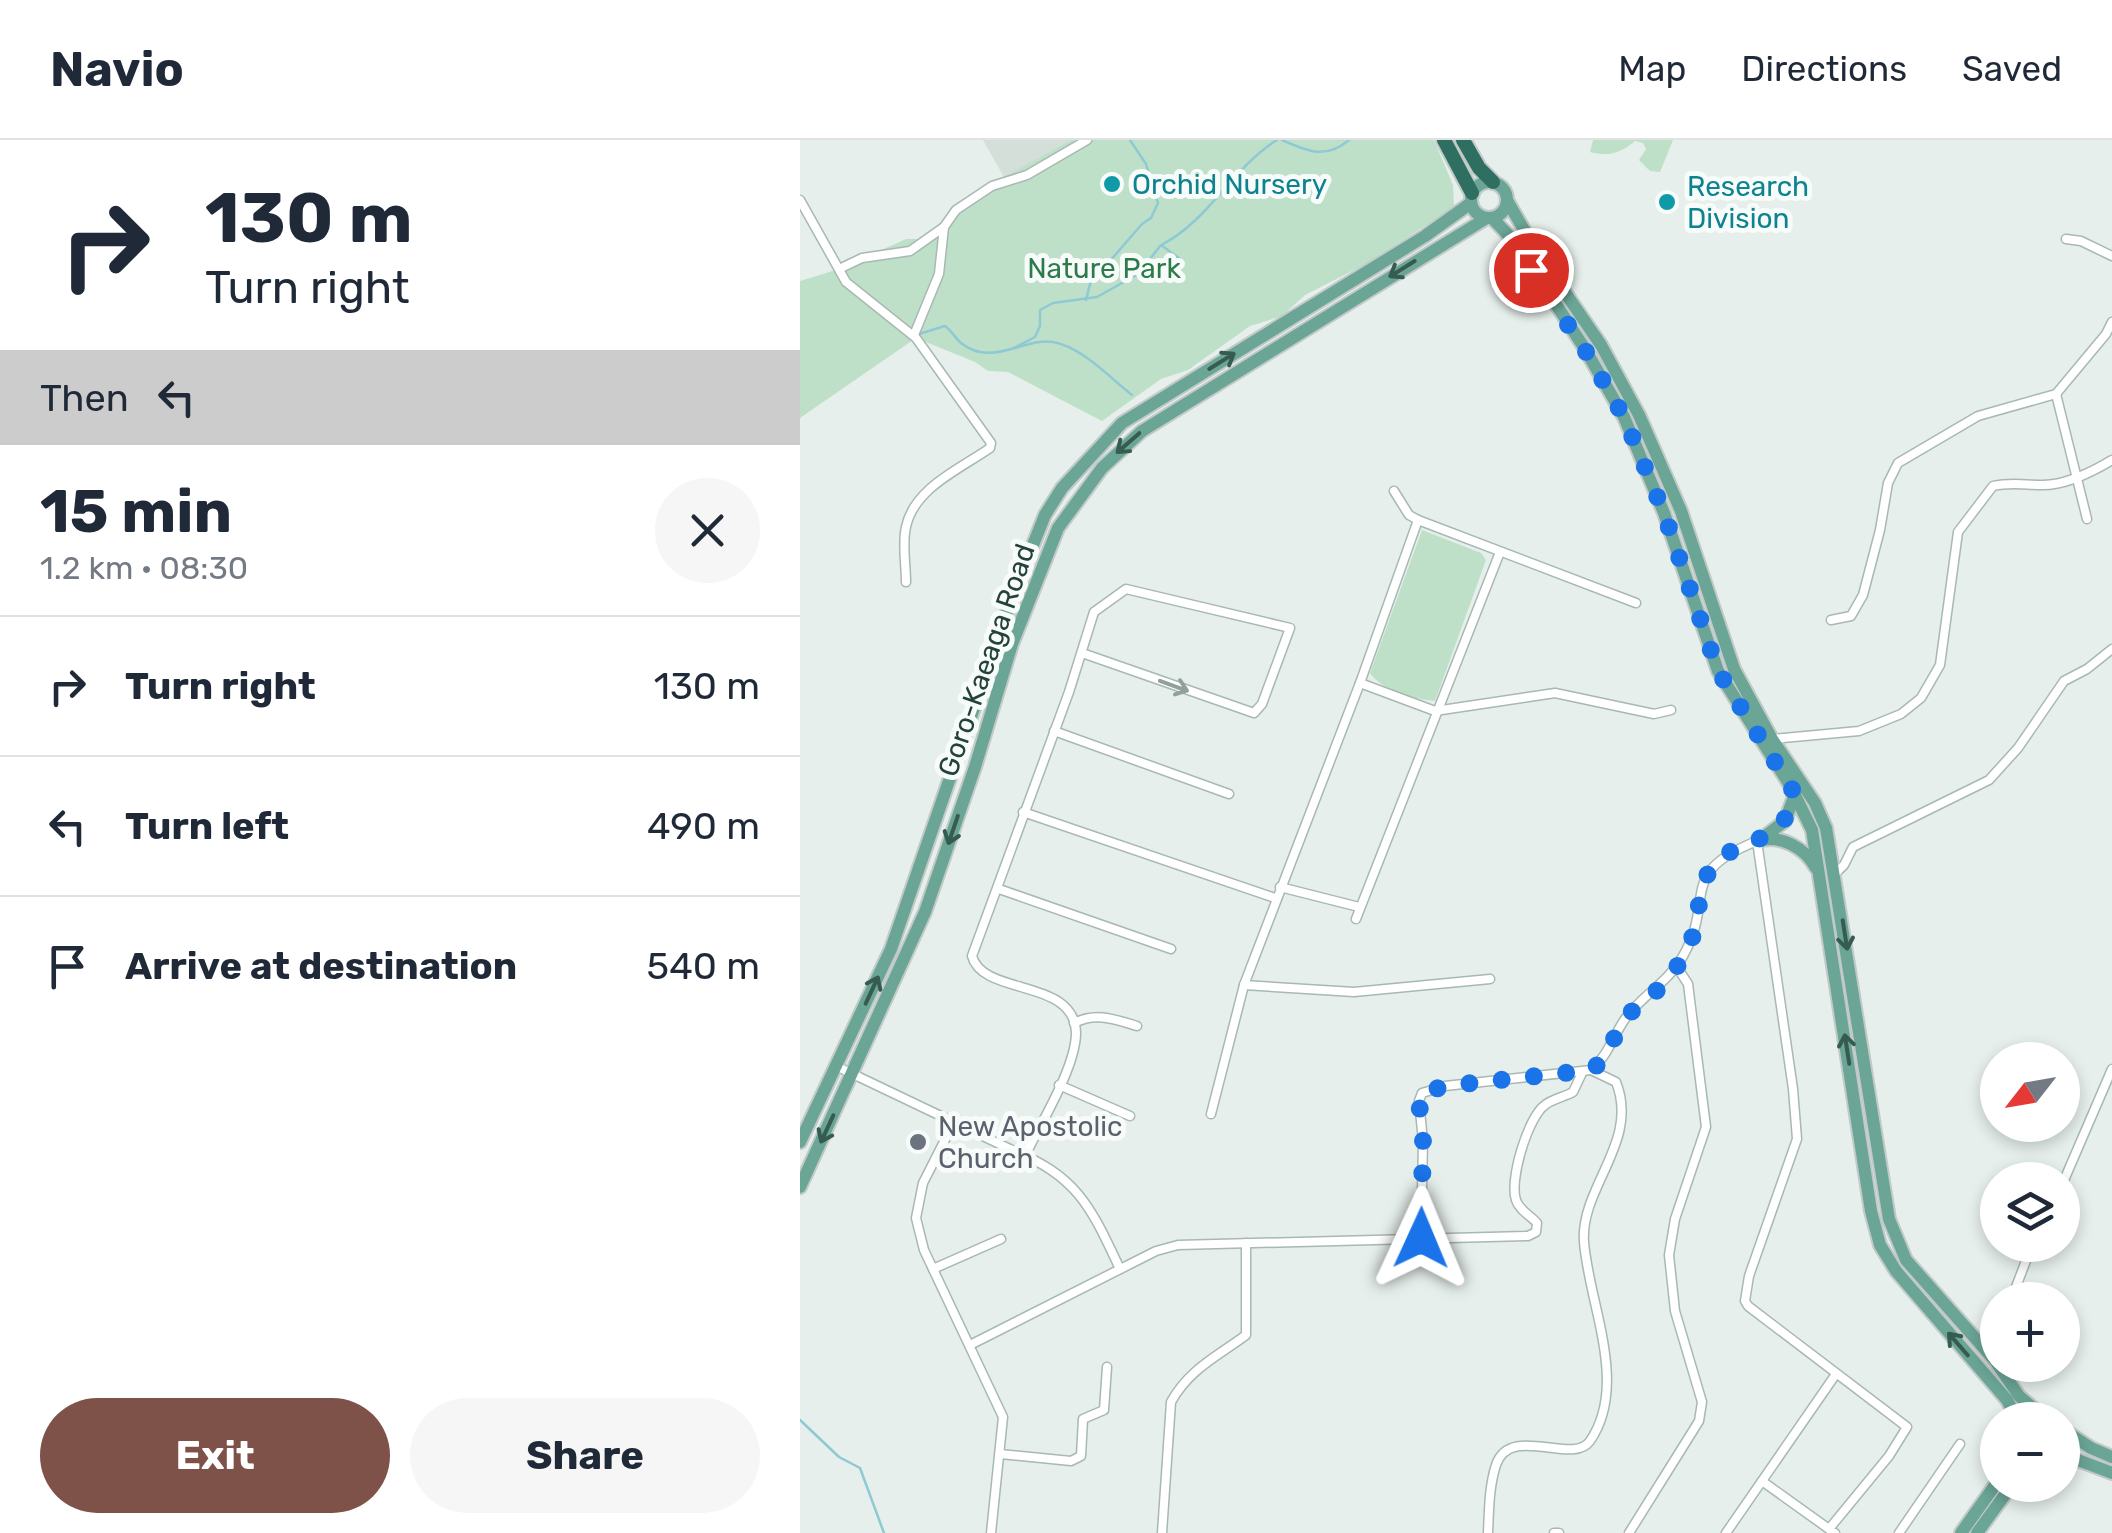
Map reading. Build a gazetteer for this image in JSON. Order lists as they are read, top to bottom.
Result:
{
  "streets": {
    "main road": ["Goro-Kaeaga Road"]
  },
  "parks": ["Nature Park"],
  "places": ["Orchid Nursery", "Research Division", "New Apostolic Church"],
  "north": "bottom left",
  "page": {
    "header": "Navio",
    "nav": ["Map", "Directions", "Saved"],
    "turn": ["130 m", "Turn right"],
    "then": "Then",
    "heading": ["15 min", "1.2 km · 08:30"],
    "list": [
      {
        "name": "Turn right",
        "value": "130 m"
      },
      {
        "name": "Turn left",
        "value": "490 m"
      },
      {
        "name": "Arrive at destination",
        "value": "540 m"
      }
    ],
    "map_buttons": ["+", "−"],
    "buttons": ["Exit", "Share"]
  }
}
